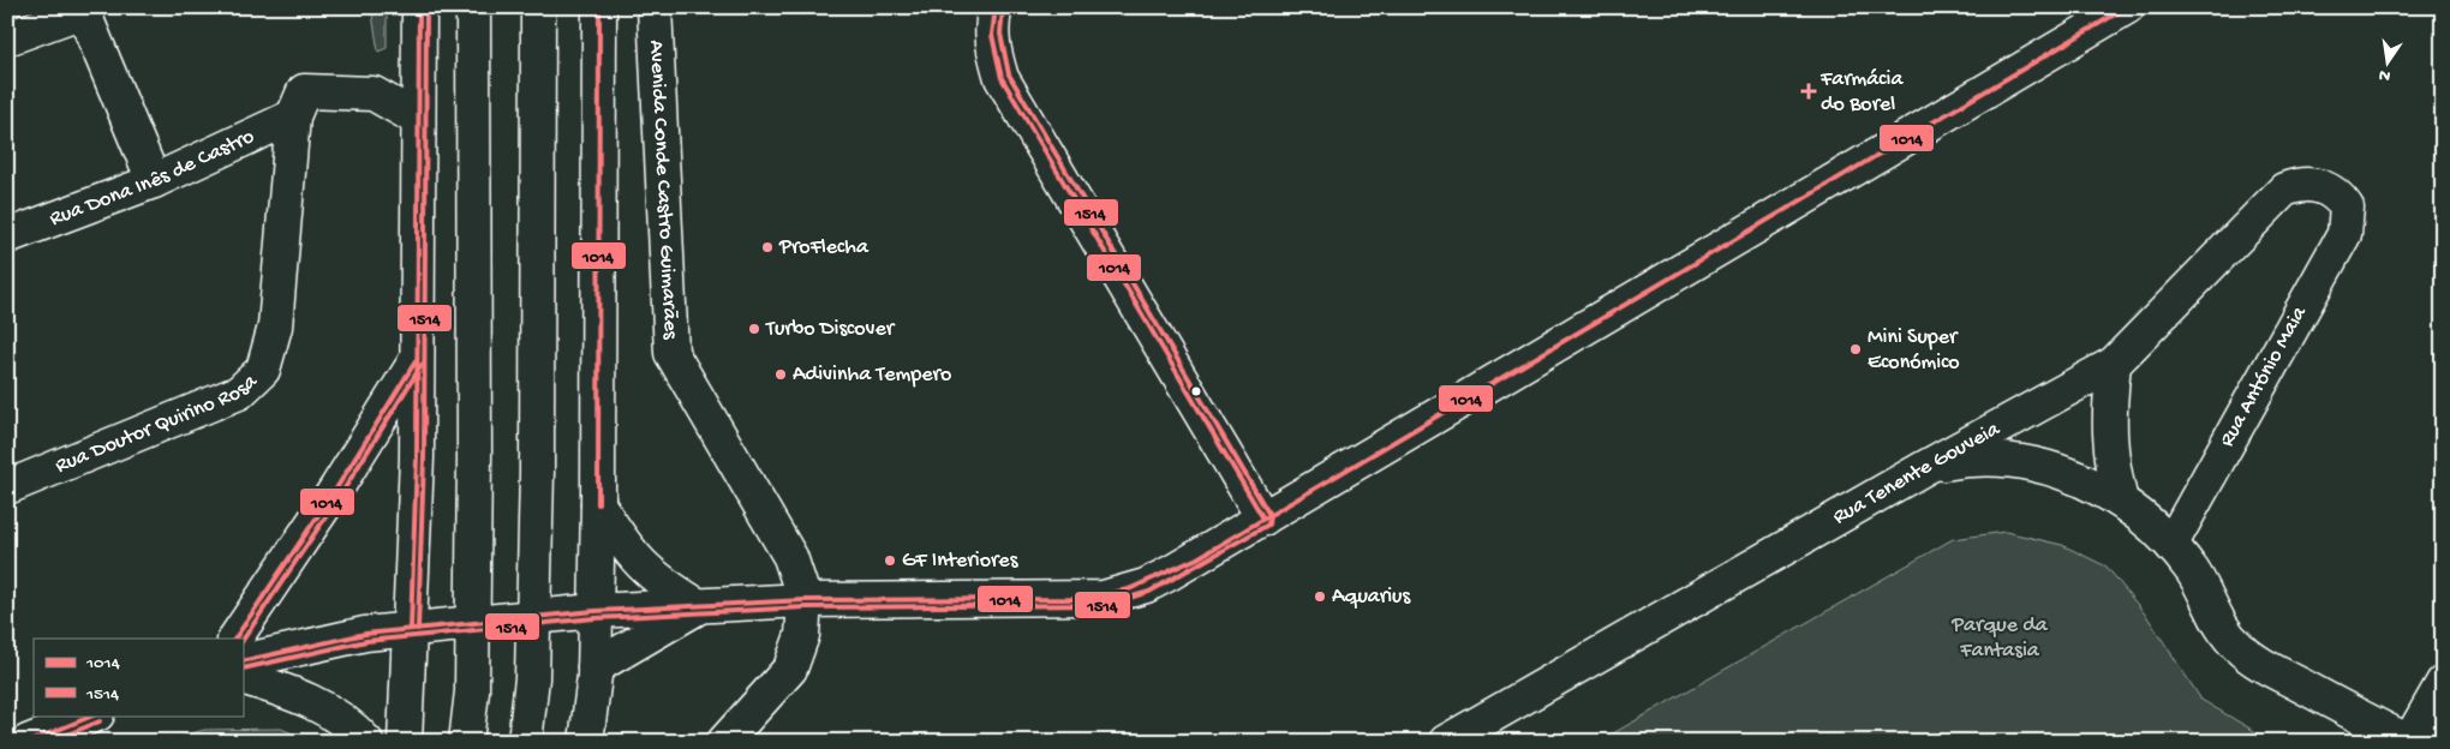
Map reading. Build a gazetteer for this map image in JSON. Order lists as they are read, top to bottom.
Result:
{
  "streets": {
    "street": [
      "Rua Dona Inês de Castro",
      "Avenida Conde Castro Guimarães",
      "Rua António Maia",
      "Rua Doutor Quirino Rosa",
      "Rua Tenente Gouveia"
    ]
  },
  "crossings": [
    ["Rua Dona Inês de Castro", "Rua Doutor Quirino Rosa"],
    ["Rua António Maia", "Rua Tenente Gouveia"]
  ],
  "parks": ["Parque da Fantasia"],
  "places": {
    "health": ["Farmácia do Borel"],
    "other": [
      "ProFlecha",
      "Turbo Discover",
      "Mini Super Económico",
      "Adivinha Tempero",
      "GF Interiores",
      "Aquarius"
    ]
  },
  "lines": ["transit line 1014", "transit line 1514"],
  "legend": ["1014", "1514"],
  "north": "bottom"
}
